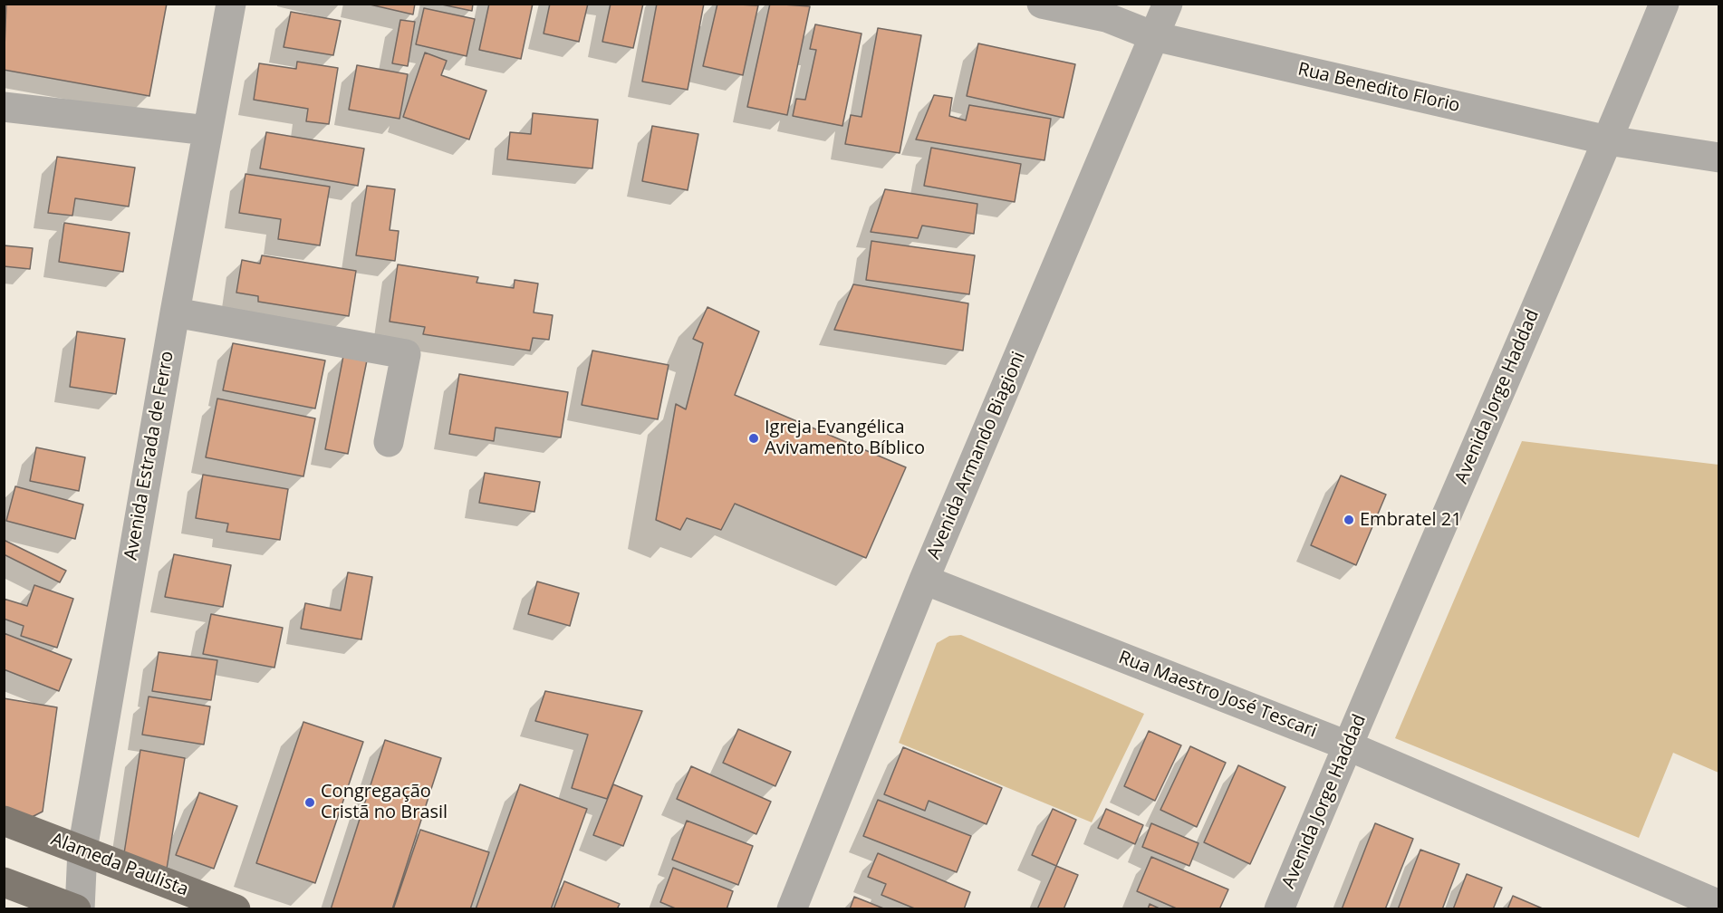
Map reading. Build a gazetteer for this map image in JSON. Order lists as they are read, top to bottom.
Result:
{
  "streets": {
    "main road": ["Alameda Paulista"],
    "street": [
      "Rua Benedito Florio",
      "Avenida Jorge Haddad",
      "Avenida Estrada de Ferro",
      "Avenida Armando Biagioni",
      "Rua Maestro José Tescari"
    ]
  },
  "crossings": [
    ["Rua Benedito Florio", "Avenida Jorge Haddad"],
    ["Rua Benedito Florio", "Avenida Armando Biagioni"],
    ["Avenida Jorge Haddad", "Rua Maestro José Tescari"],
    ["Avenida Estrada de Ferro", "Alameda Paulista"],
    ["Avenida Armando Biagioni", "Rua Maestro José Tescari"]
  ],
  "places": ["Igreja Evangélica Avivamento Bíblico", "Embratel 21", "Congregação Cristã no Brasil"]
}
